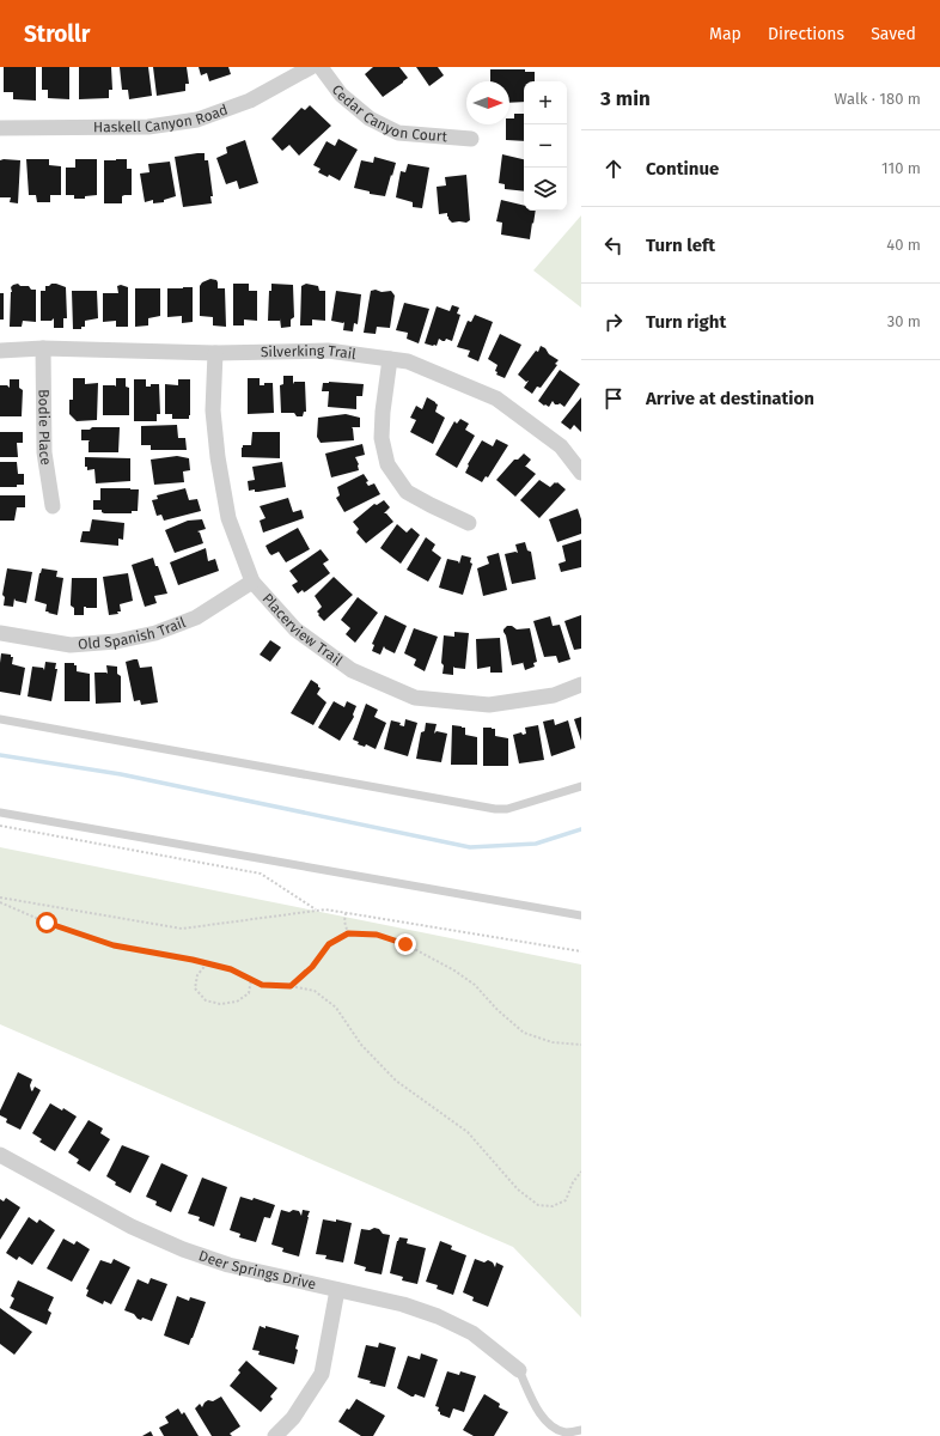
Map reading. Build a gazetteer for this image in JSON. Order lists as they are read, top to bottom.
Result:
{
  "streets": {
    "street": [
      "Cedar Canyon Court",
      "Haskell Canyon Road",
      "Silverking Trail",
      "Bodie Place",
      "Placerview Trail",
      "Old Spanish Trail",
      "Deer Springs Drive"
    ]
  },
  "crossings": [
    ["Silverking Trail", "Bodie Place"],
    ["Silverking Trail", "Placerview Trail"],
    ["Placerview Trail", "Old Spanish Trail"]
  ],
  "north": "right",
  "page": {
    "header": "Strollr",
    "nav": ["Map", "Directions", "Saved"],
    "heading": ["3 min", "Walk · 180 m"],
    "map_buttons": ["+", "−"],
    "list": [
      ["Continue", "110 m"],
      ["Turn left", "40 m"],
      ["Turn right", "30 m"],
      "Arrive at destination"
    ]
  }
}
